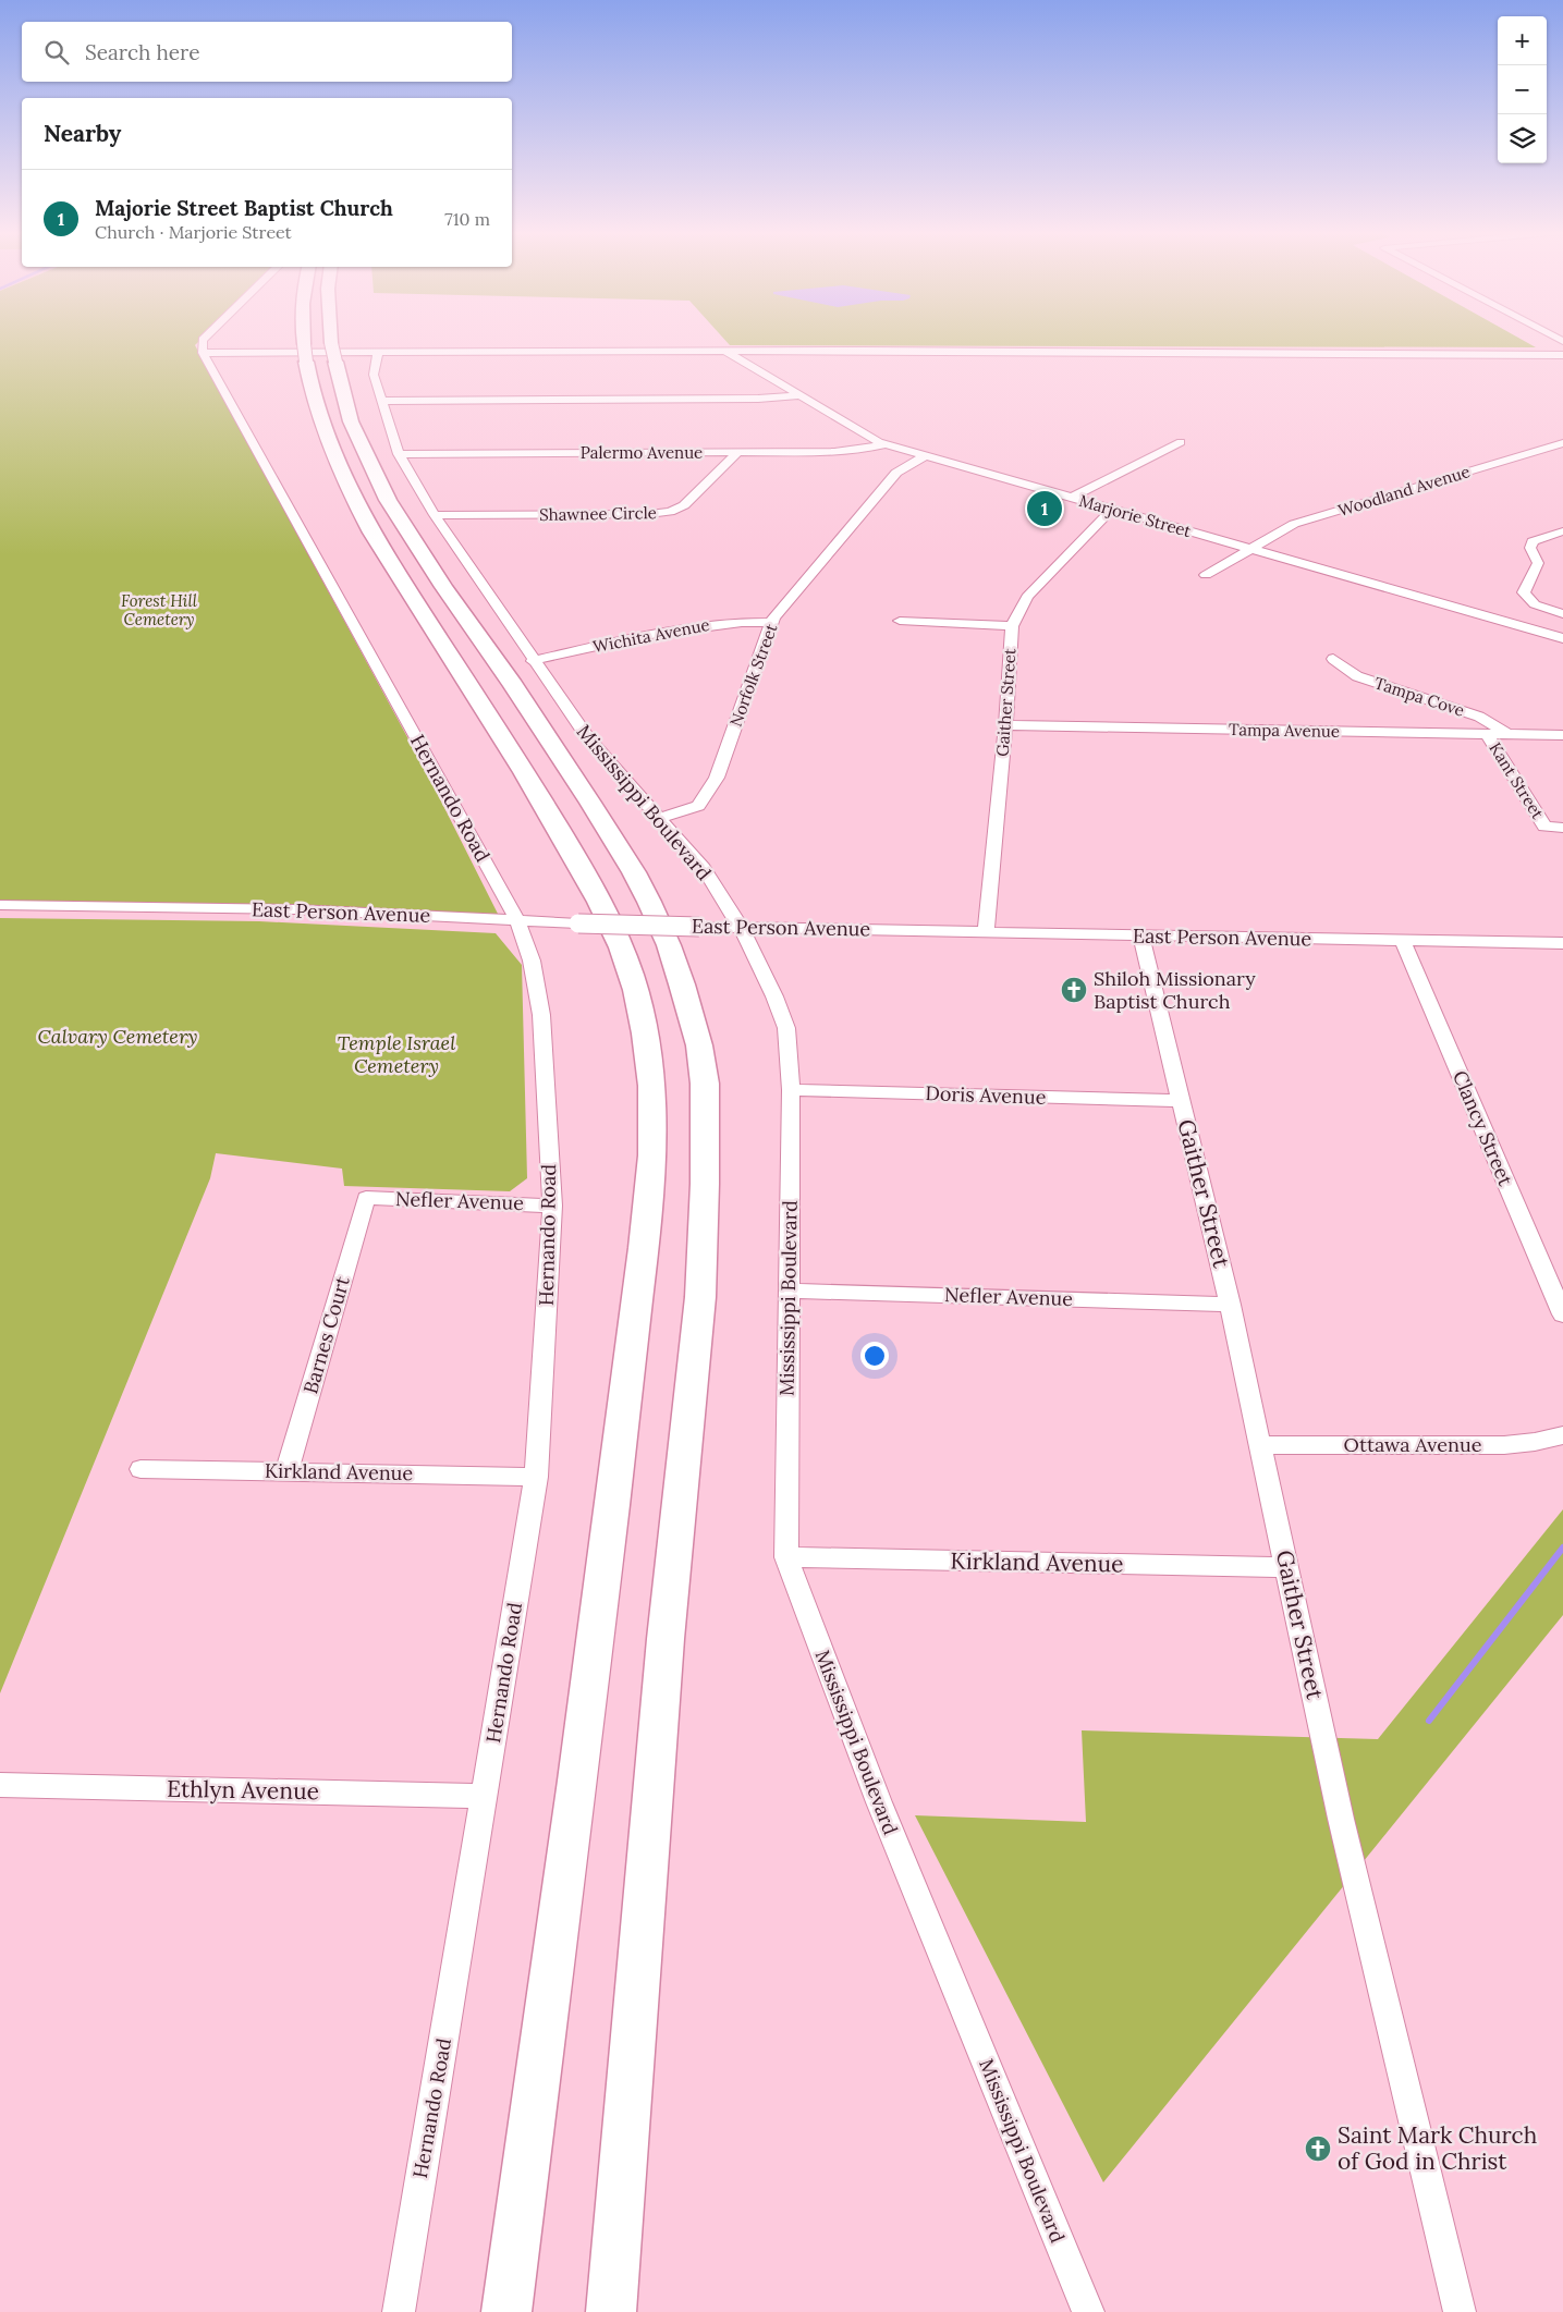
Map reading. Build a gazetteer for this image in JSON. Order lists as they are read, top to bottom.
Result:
{
  "streets": {
    "street": [
      "Palermo Avenue",
      "Woodland Avenue",
      "Shawnee Circle",
      "Marjorie Street",
      "Wichita Avenue",
      "Norfolk Street",
      "Tampa Cove",
      "Gaither Street",
      "Tampa Avenue",
      "Kant Street",
      "Hernando Road",
      "Mississippi Boulevard",
      "East Person Avenue",
      "Doris Avenue",
      "Clancy Street",
      "Nefler Avenue",
      "Barnes Court",
      "Ottawa Avenue",
      "Kirkland Avenue",
      "Ethlyn Avenue"
    ]
  },
  "crossings": [
    ["Palermo Avenue", "Shawnee Circle"],
    ["Palermo Avenue", "Marjorie Street"],
    ["Palermo Avenue", "Mississippi Boulevard"],
    ["Woodland Avenue", "Marjorie Street"],
    ["Shawnee Circle", "Mississippi Boulevard"],
    ["Marjorie Street", "Norfolk Street"],
    ["Marjorie Street", "Gaither Street"],
    ["Wichita Avenue", "Norfolk Street"],
    ["Wichita Avenue", "Mississippi Boulevard"],
    ["Norfolk Street", "Mississippi Boulevard"],
    ["Tampa Cove", "Tampa Avenue"],
    ["Gaither Street", "Tampa Avenue"],
    ["Gaither Street", "East Person Avenue"],
    ["Gaither Street", "Doris Avenue"],
    ["Gaither Street", "Nefler Avenue"],
    ["Gaither Street", "Ottawa Avenue"],
    ["Gaither Street", "Kirkland Avenue"],
    ["Tampa Avenue", "Kant Street"],
    ["Hernando Road", "East Person Avenue"],
    ["Hernando Road", "Nefler Avenue"],
    ["Hernando Road", "Kirkland Avenue"],
    ["Hernando Road", "Ethlyn Avenue"],
    ["Mississippi Boulevard", "East Person Avenue"],
    ["Mississippi Boulevard", "Doris Avenue"],
    ["Mississippi Boulevard", "Nefler Avenue"],
    ["Mississippi Boulevard", "Kirkland Avenue"],
    ["East Person Avenue", "Clancy Street"],
    ["Nefler Avenue", "Barnes Court"],
    ["Barnes Court", "Kirkland Avenue"]
  ],
  "parks": ["Forest Hill Cemetery", "Calvary Cemetery", "Temple Israel Cemetery"],
  "places": {
    "church": ["Shiloh Missionary Baptist Church", "Saint Mark Church of God in Christ"]
  },
  "page": {
    "map_buttons": ["+", "−"],
    "search": "Search here",
    "heading": "Nearby",
    "list": [
      {
        "mark": "1",
        "name": "Majorie Street Baptist Church",
        "note": "Church · Marjorie Street",
        "value": "710 m"
      }
    ],
    "pins": "1"
  }
}
